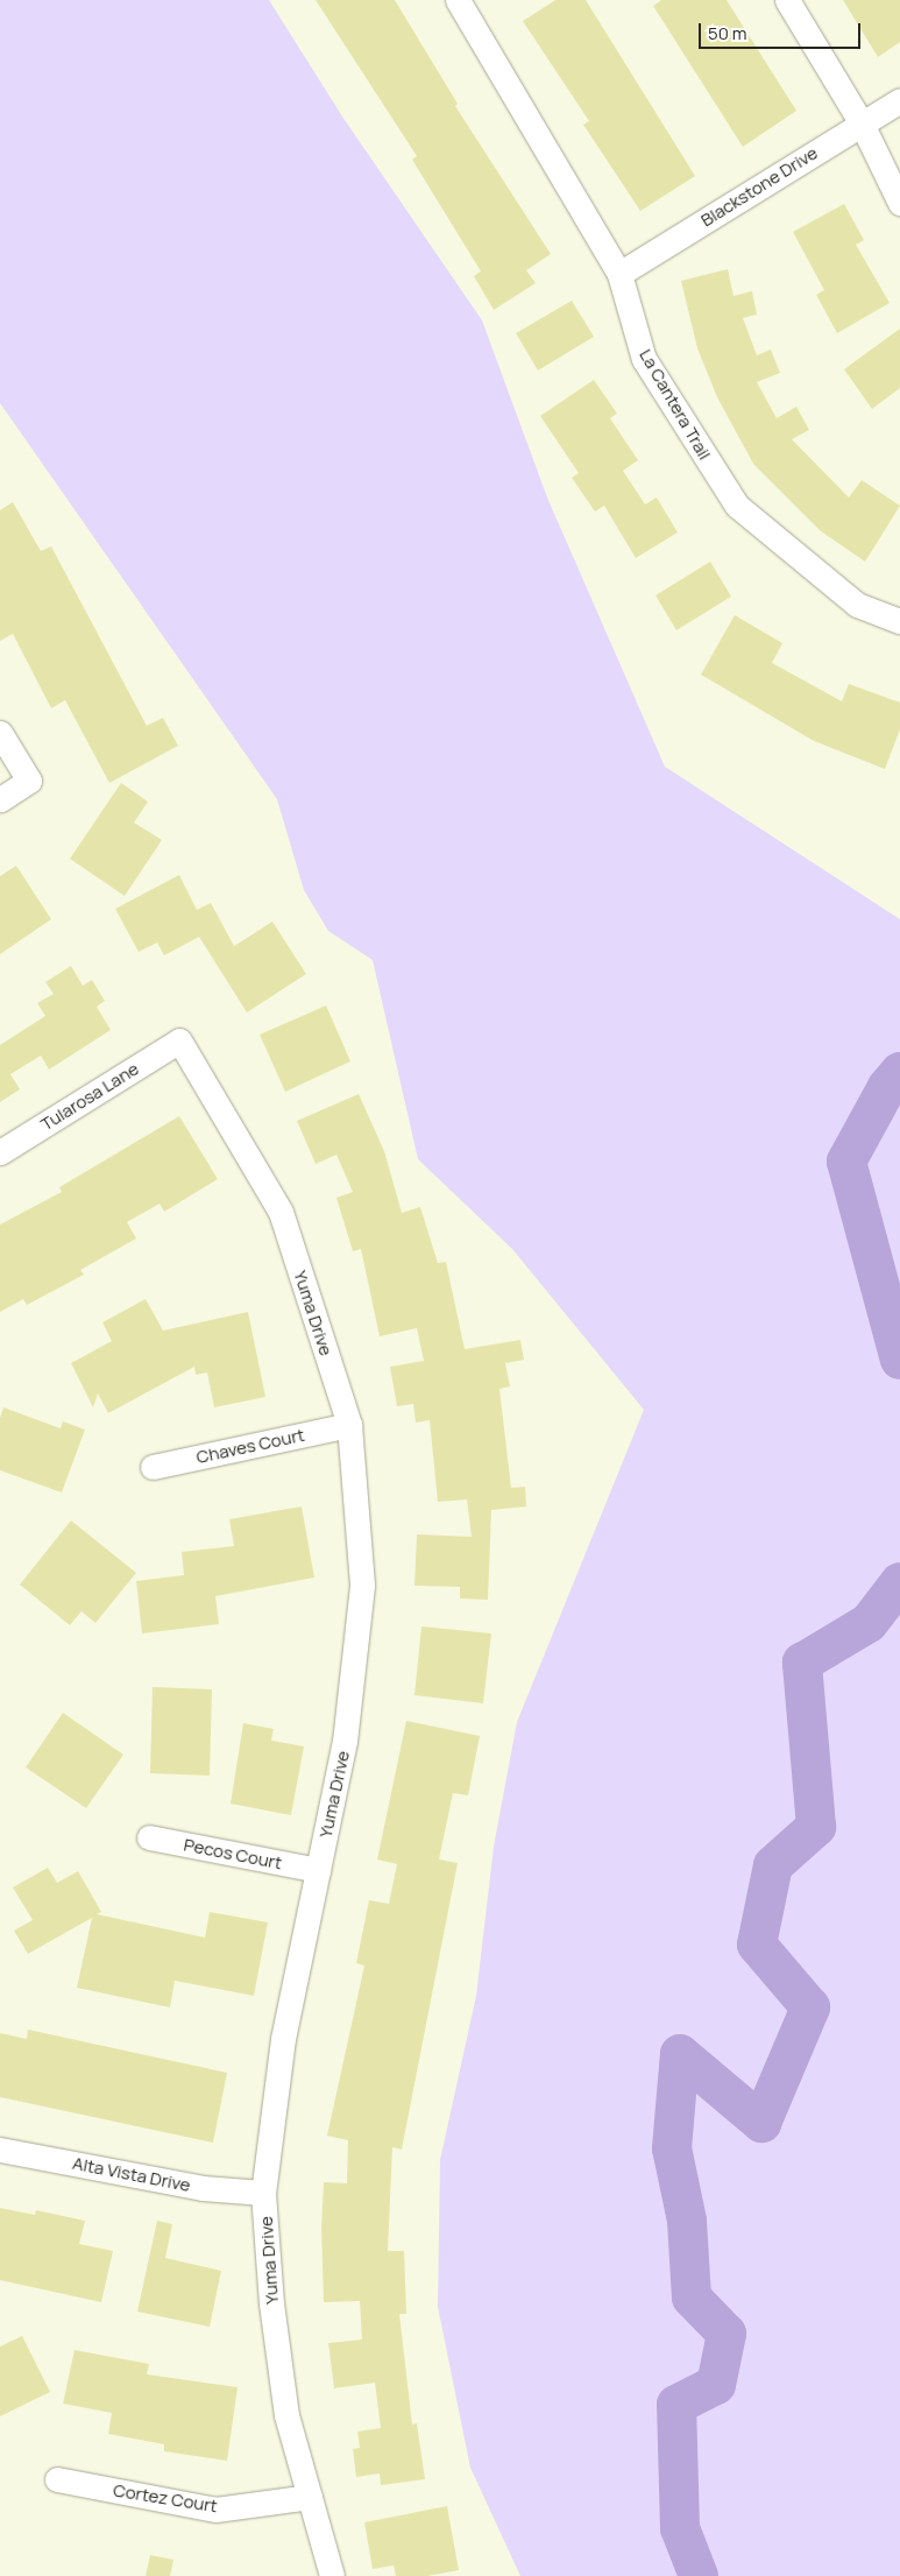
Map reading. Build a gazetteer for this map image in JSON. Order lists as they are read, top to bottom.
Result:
{
  "streets": {
    "street": [
      "Blackstone Drive",
      "La Cantera Trail",
      "Tularosa Lane",
      "Yuma Drive",
      "Chaves Court",
      "Pecos Court",
      "Alta Vista Drive",
      "Cortez Court"
    ]
  },
  "crossings": [
    ["Blackstone Drive", "La Cantera Trail"],
    ["Tularosa Lane", "Yuma Drive"],
    ["Yuma Drive", "Chaves Court"],
    ["Yuma Drive", "Pecos Court"],
    ["Yuma Drive", "Alta Vista Drive"],
    ["Yuma Drive", "Cortez Court"]
  ],
  "scale_bar": "50 m"
}
